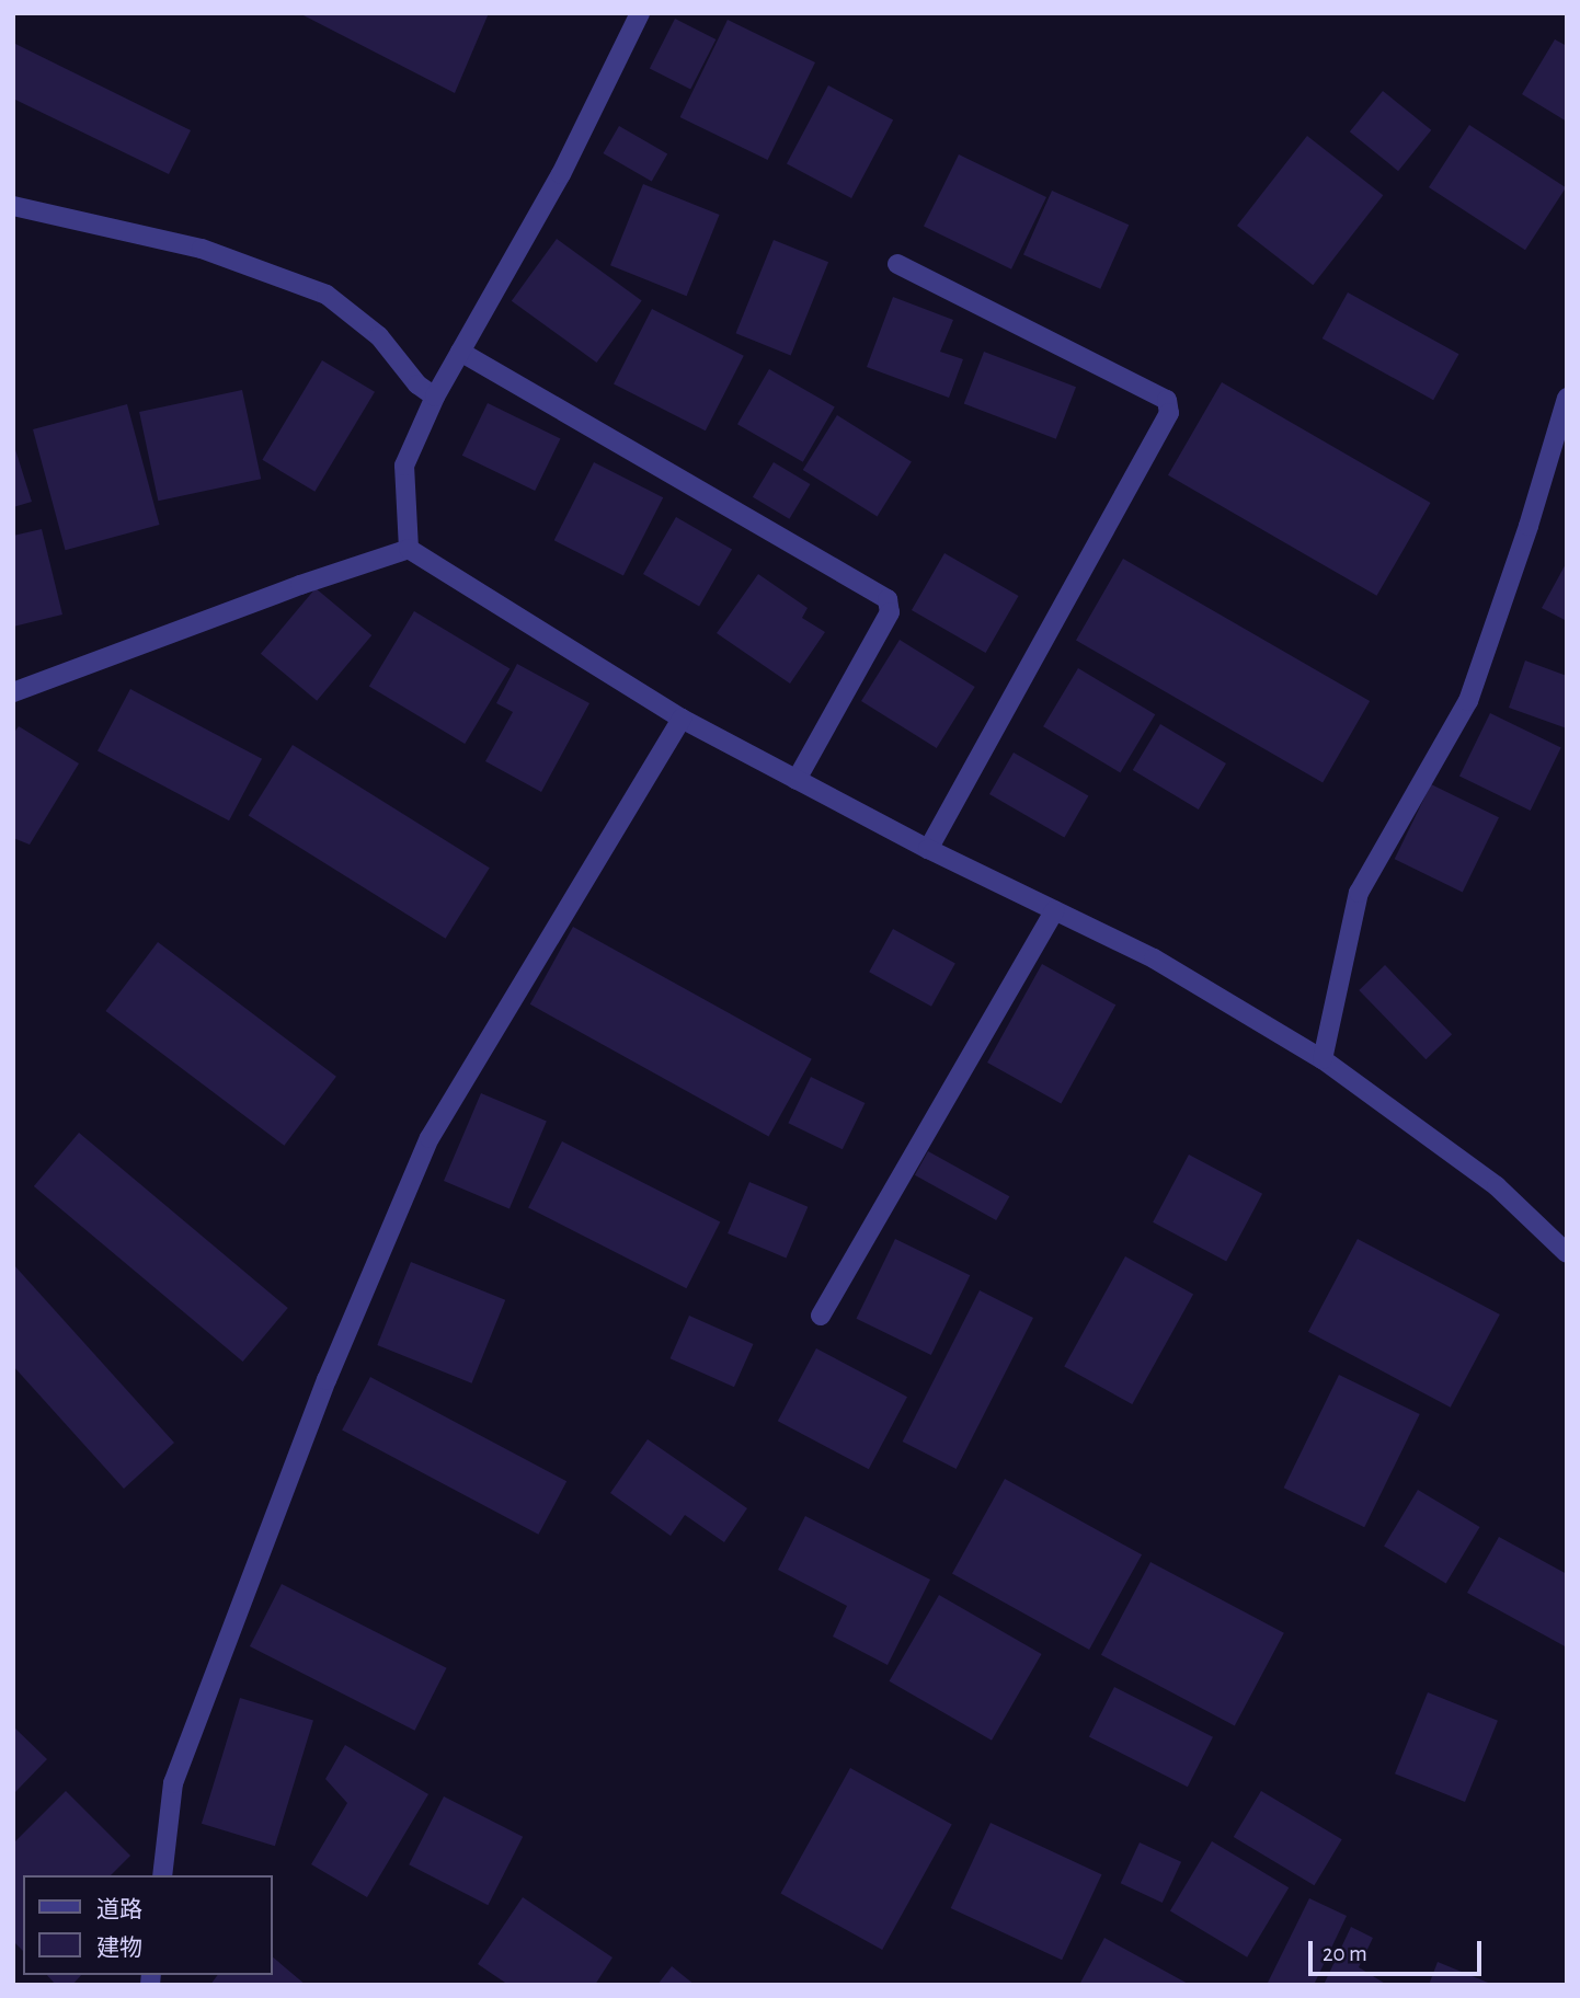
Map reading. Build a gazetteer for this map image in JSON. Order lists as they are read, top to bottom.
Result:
{
  "legend": ["道路", "建物"],
  "scale_bar": "20 m"
}
